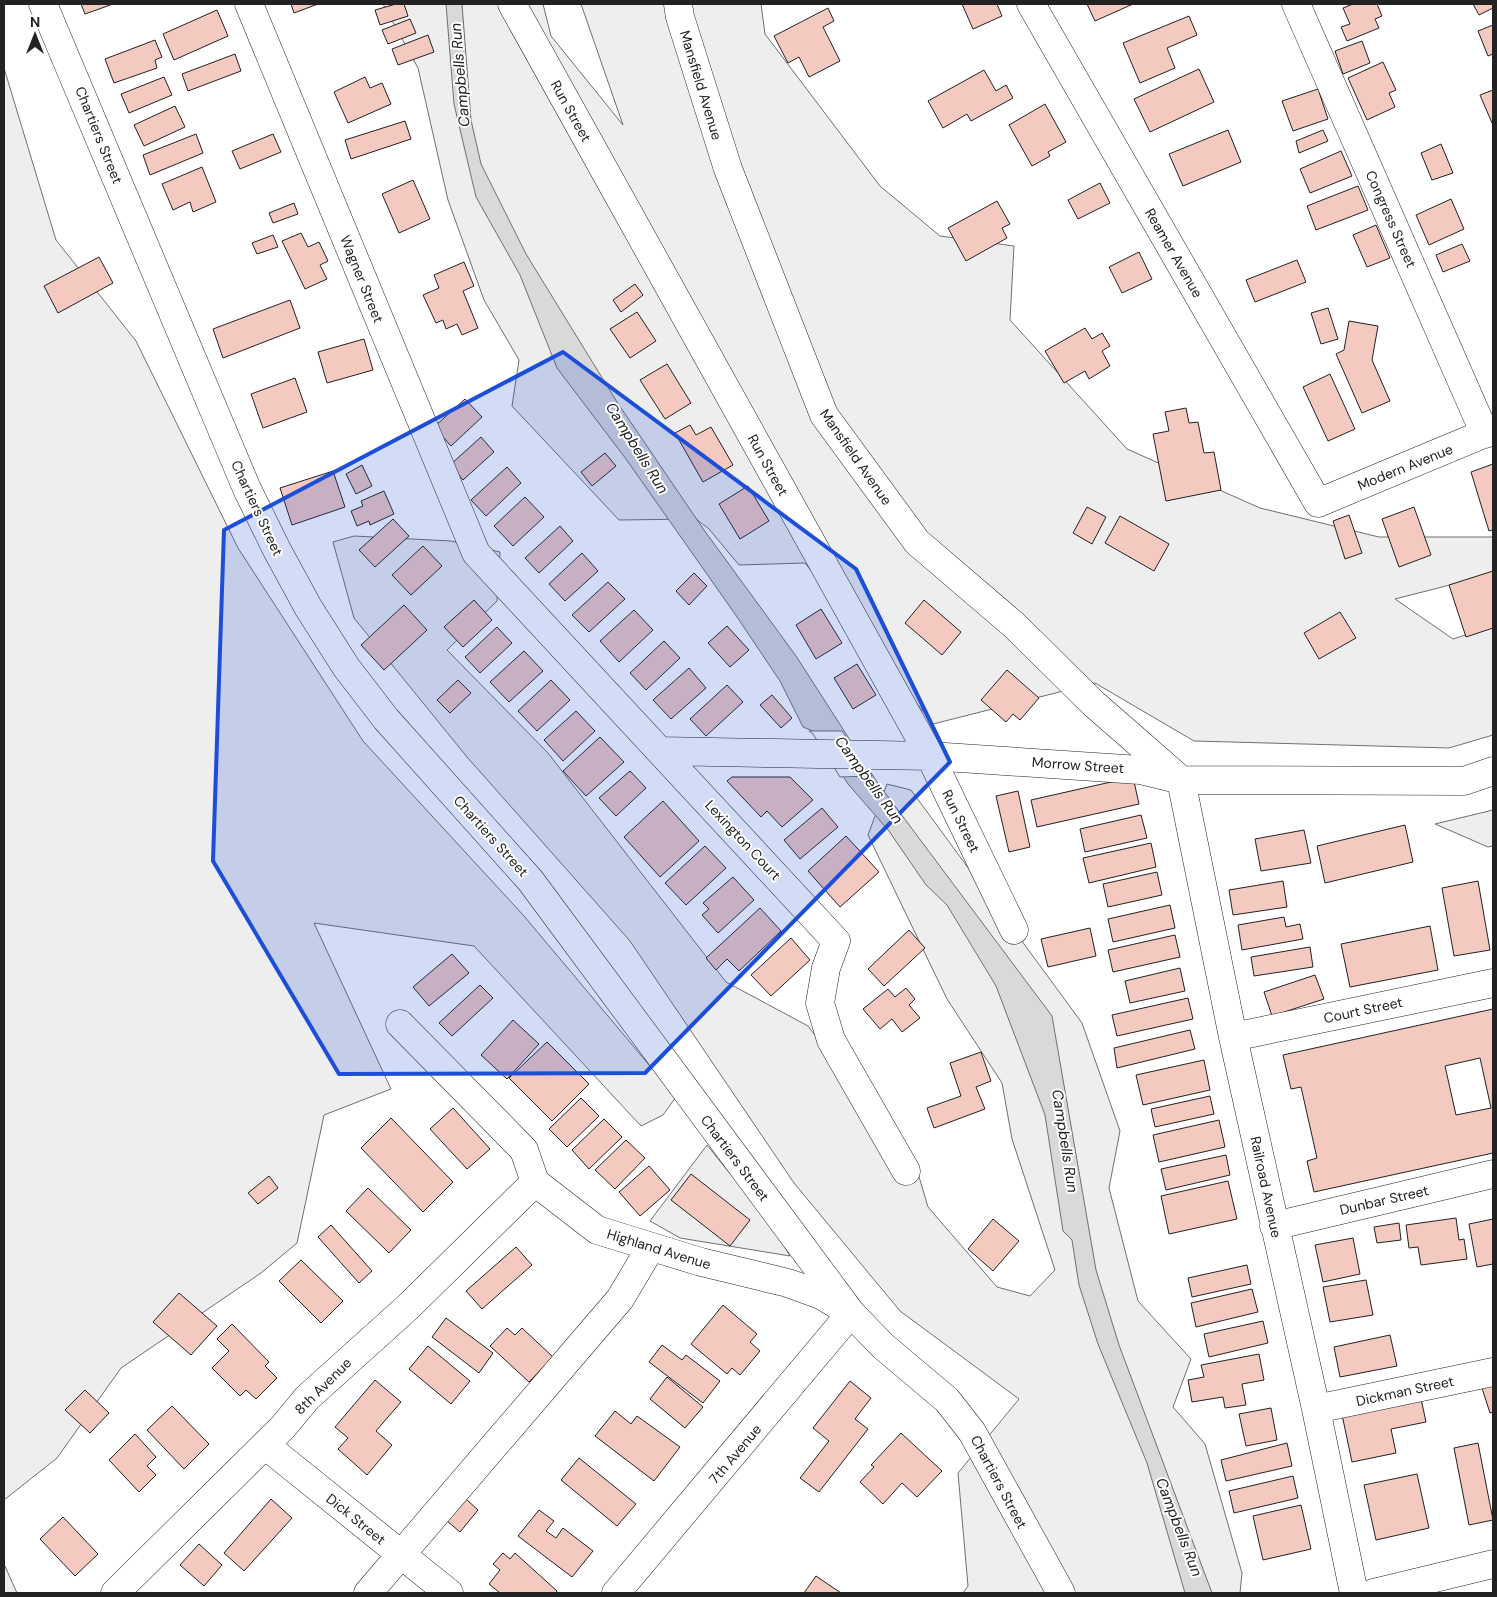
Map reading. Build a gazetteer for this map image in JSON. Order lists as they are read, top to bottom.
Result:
{
  "streets": {
    "street": [
      "Mansfield Avenue",
      "Run Street",
      "Chartiers Street",
      "Congress Street",
      "Reamer Avenue",
      "Wagner Street",
      "Modern Avenue",
      "Morrow Street",
      "Lexington Court",
      "Court Street",
      "Railroad Avenue",
      "Dunbar Street",
      "Highland Avenue",
      "8th Avenue",
      "Dickman Street",
      "7th Avenue",
      "Dick Street"
    ]
  },
  "crossings": [
    ["Mansfield Avenue", "Morrow Street"],
    ["Mansfield Avenue", "Railroad Avenue"],
    ["Run Street", "Morrow Street"],
    ["Chartiers Street", "Highland Avenue"],
    ["Chartiers Street", "7th Avenue"],
    ["Congress Street", "Modern Avenue"],
    ["Reamer Avenue", "Modern Avenue"],
    ["Wagner Street", "Lexington Court"],
    ["Morrow Street", "Lexington Court"],
    ["Morrow Street", "Railroad Avenue"],
    ["Court Street", "Railroad Avenue"],
    ["Railroad Avenue", "Dunbar Street"],
    ["Railroad Avenue", "Dickman Street"],
    ["Highland Avenue", "8th Avenue"],
    ["Highland Avenue", "7th Avenue"],
    ["8th Avenue", "Dick Street"]
  ],
  "water": ["Campbells Run"],
  "north": "top"
}
